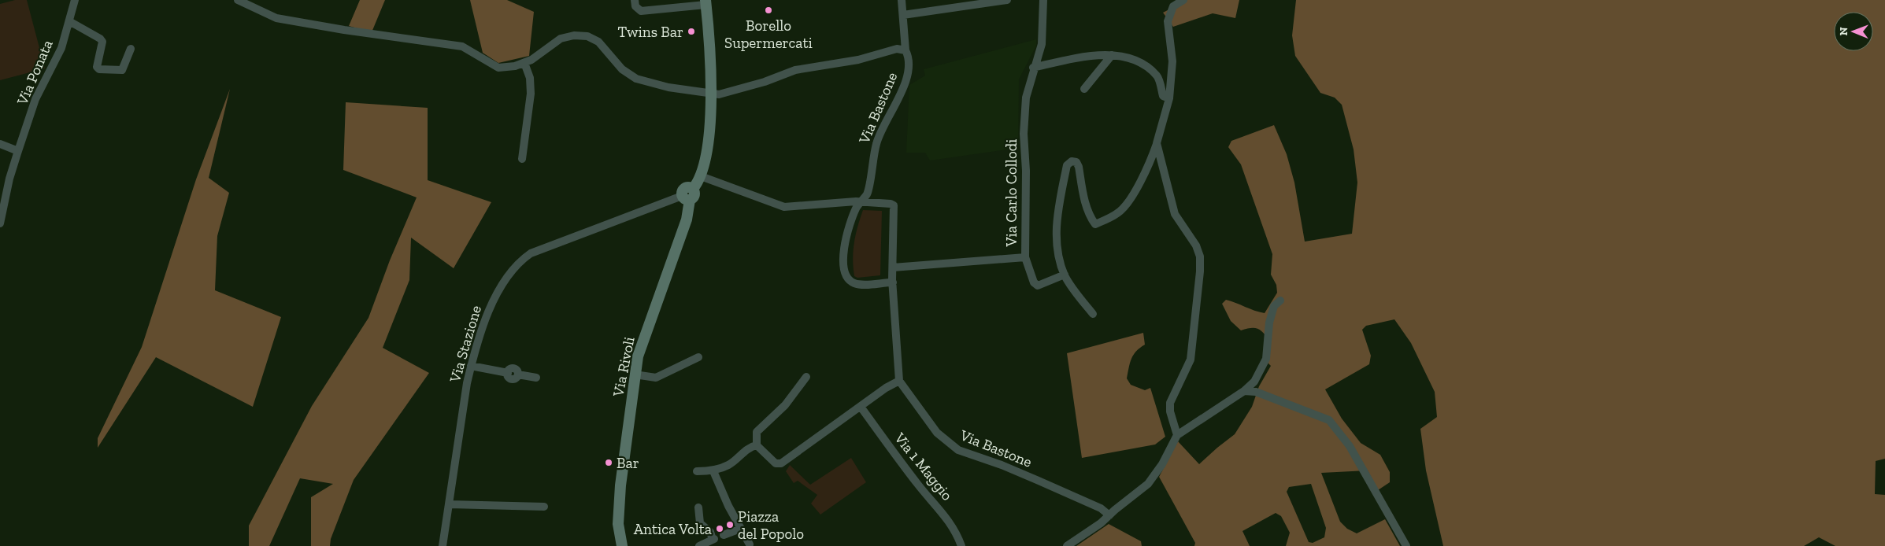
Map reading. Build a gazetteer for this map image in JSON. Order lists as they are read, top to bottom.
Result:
{
  "streets": {
    "street": [
      "Via Ponata",
      "Via Bastone",
      "Via Carlo Collodi",
      "Via Stazione",
      "Via Rivoli",
      "Via 1 Maggio"
    ]
  },
  "crossings": [
    ["Via Stazione", "Via Rivoli"]
  ],
  "places": [
    "Borello Supermercati",
    "Twins Bar",
    "Bar",
    "Piazza del Popolo",
    "Antica Volta"
  ],
  "north": "left"
}
